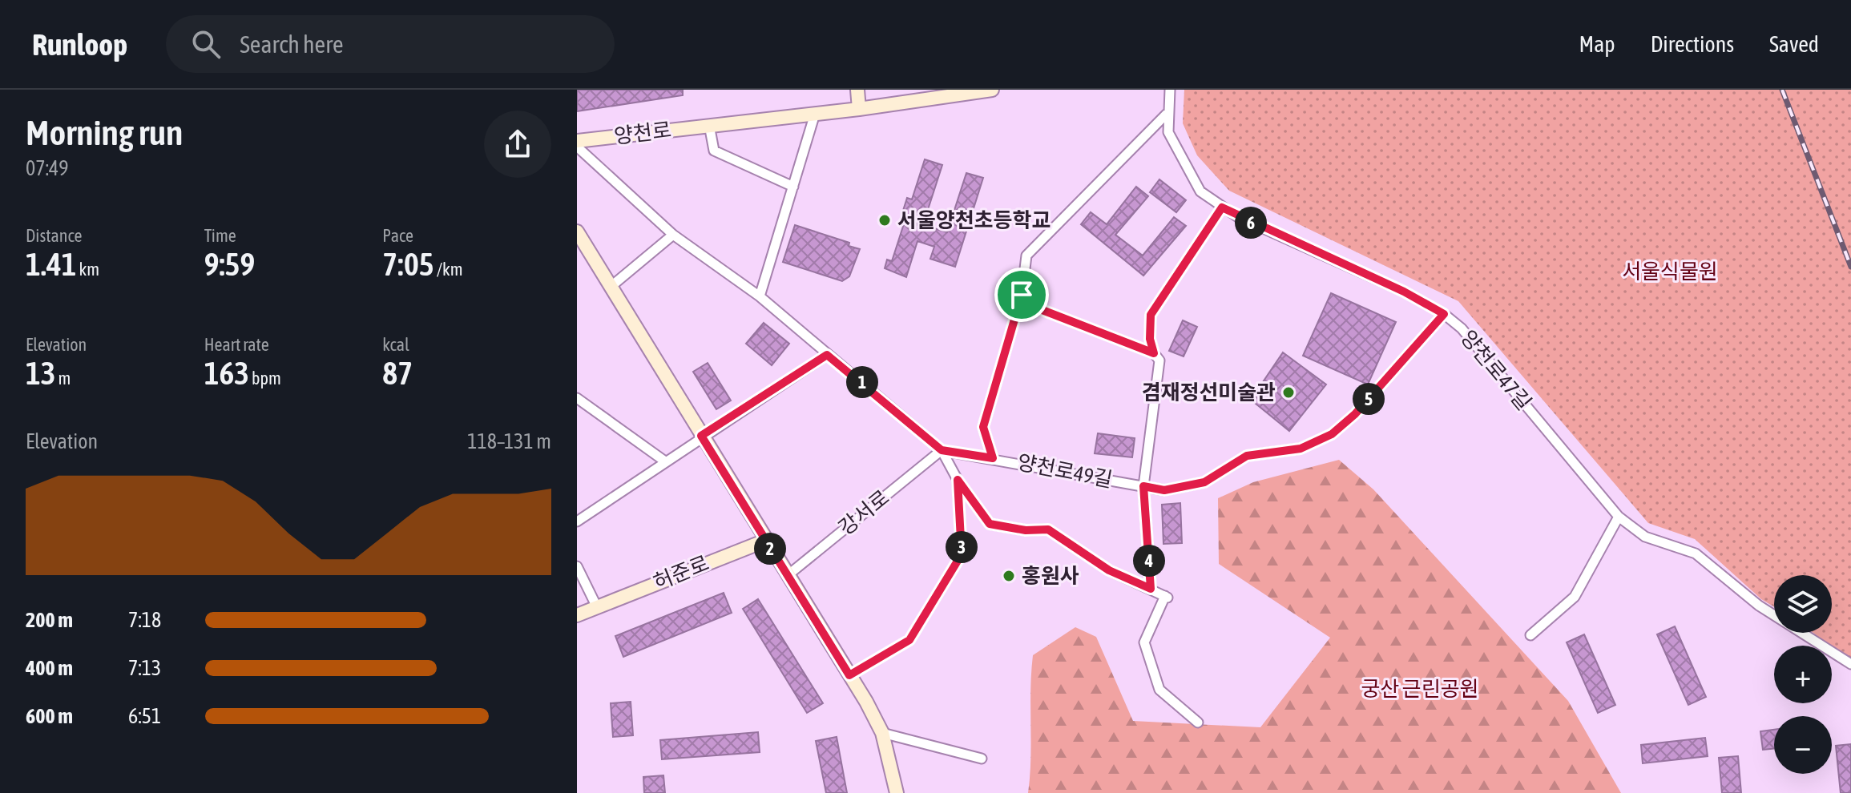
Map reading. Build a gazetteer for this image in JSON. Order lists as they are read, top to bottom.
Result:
{
  "streets": {
    "main road": ["양천로", "허준로"],
    "street": ["양천로47길", "양천로49길", "강서로"]
  },
  "crossings": [
    ["양천로47길", "양천로49길"],
    ["양천로49길", "강서로"]
  ],
  "parks": ["서울식물원", "궁산 근린공원"],
  "places": ["서울양천초등학교", "겸재정선미술관", "홍원사"],
  "page": {
    "header": "Runloop",
    "search": "Search here",
    "nav": ["Map", "Directions", "Saved"],
    "heading": ["Morning run", "07:49"],
    "stats": [
      ["Distance", "1.41 km"],
      ["Time", "9:59"],
      ["Pace", "7:05 /km"],
      ["Elevation", "13 m"],
      ["Heart rate", "163 bpm"],
      ["kcal", "87"]
    ],
    "pins": [
      "6",
      "1",
      "5",
      "3",
      "2",
      "4"
    ],
    "chart": ["Elevation", "118–131 m"],
    "map_buttons": ["+", "−"],
    "list": [
      {
        "name": "200 m",
        "note": "7:18"
      },
      {
        "name": "400 m",
        "note": "7:13"
      },
      {
        "name": "600 m",
        "note": "6:51"
      }
    ]
  }
}
